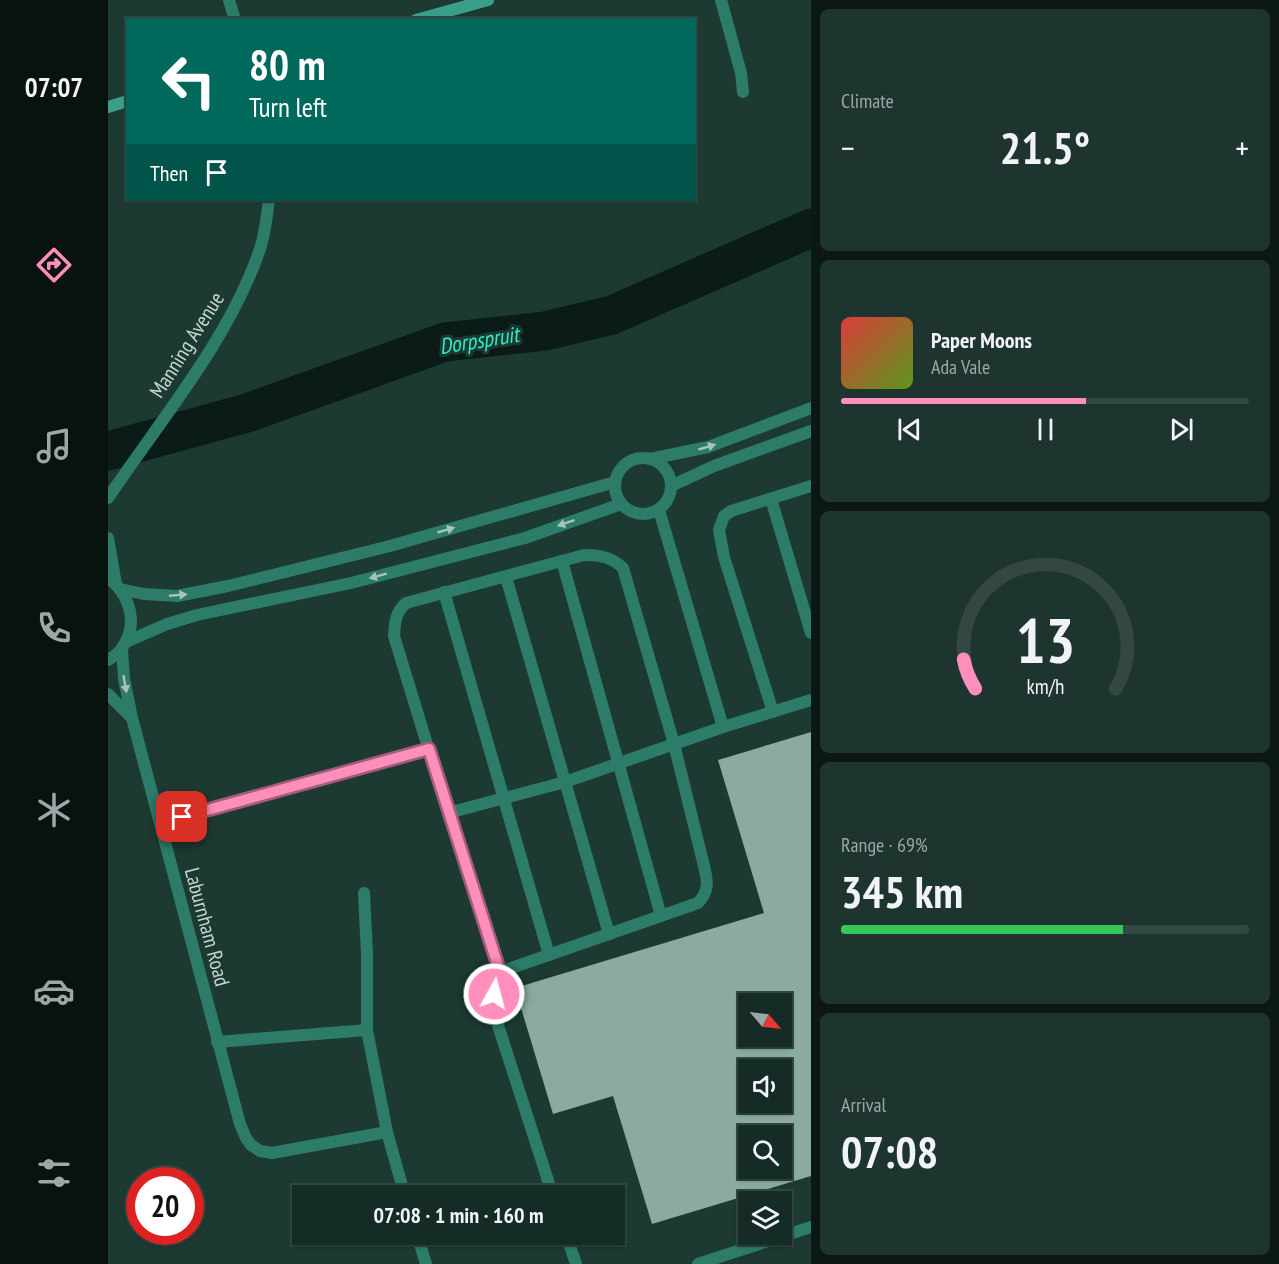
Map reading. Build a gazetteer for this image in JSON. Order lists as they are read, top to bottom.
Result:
{
  "streets": {
    "street": ["Manning Avenue", "Laburnham Road"]
  },
  "water": ["Dorpspruit"],
  "north": "bottom right",
  "page": {
    "tabs": "07:07",
    "tile": [
      "Climate",
      ["Range · 69%", "345 km"],
      ["Arrival", "07:08"]
    ],
    "turn": ["80 m", "Turn left"],
    "heat": ["−", "21.5°", "+"],
    "then": "Then",
    "song": ["Paper Moons", "Ada Vale"],
    "limit": "20",
    "trip": "07:08 · 1 min · 160 m",
    "gauge": ["13", "km/h"]
  }
}
